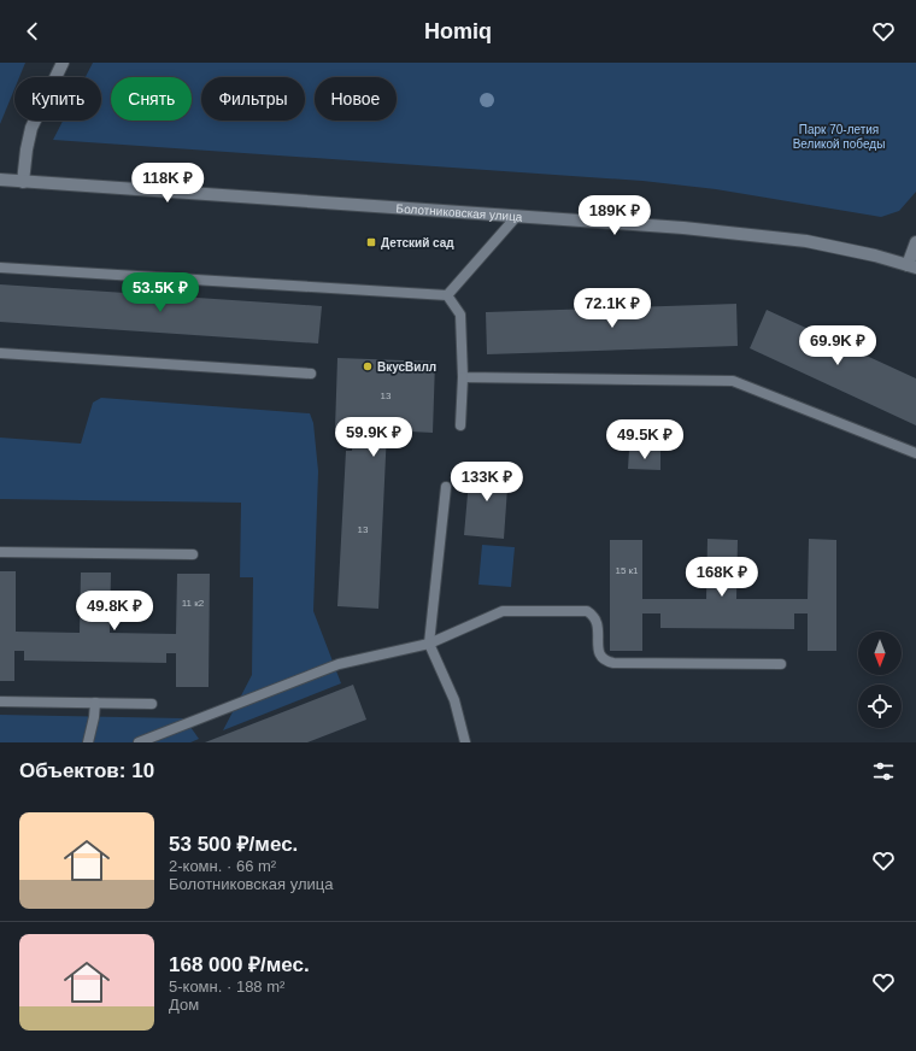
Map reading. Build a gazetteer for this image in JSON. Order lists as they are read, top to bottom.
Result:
{
  "streets": {
    "street": ["Болотниковская улица"]
  },
  "parks": ["Парк 70-летия Великой победы"],
  "places": {
    "transit": ["Детский сад"],
    "other": ["ВкусВилл"]
  },
  "house_numbers": [
    "13",
    "13",
    "15 к1",
    "11 к2"
  ],
  "north": "bottom",
  "page": {
    "header": "Homiq",
    "chip": [
      "Купить",
      "Снять",
      "Фильтры",
      "Новое"
    ],
    "price": [
      "118K ₽",
      "189K ₽",
      "53.5K ₽",
      "72.1K ₽",
      "69.9K ₽",
      "59.9K ₽",
      "49.5K ₽",
      "133K ₽",
      "168K ₽",
      "49.8K ₽"
    ],
    "heading": "Объектов: 10",
    "list": [
      {
        "name": "53 500 ₽/мес.",
        "note": "2-комн. · 66 m² · Болотниковская улица"
      },
      {
        "name": "168 000 ₽/мес.",
        "note": "5-комн. · 188 m² · Дом"
      }
    ]
  }
}
